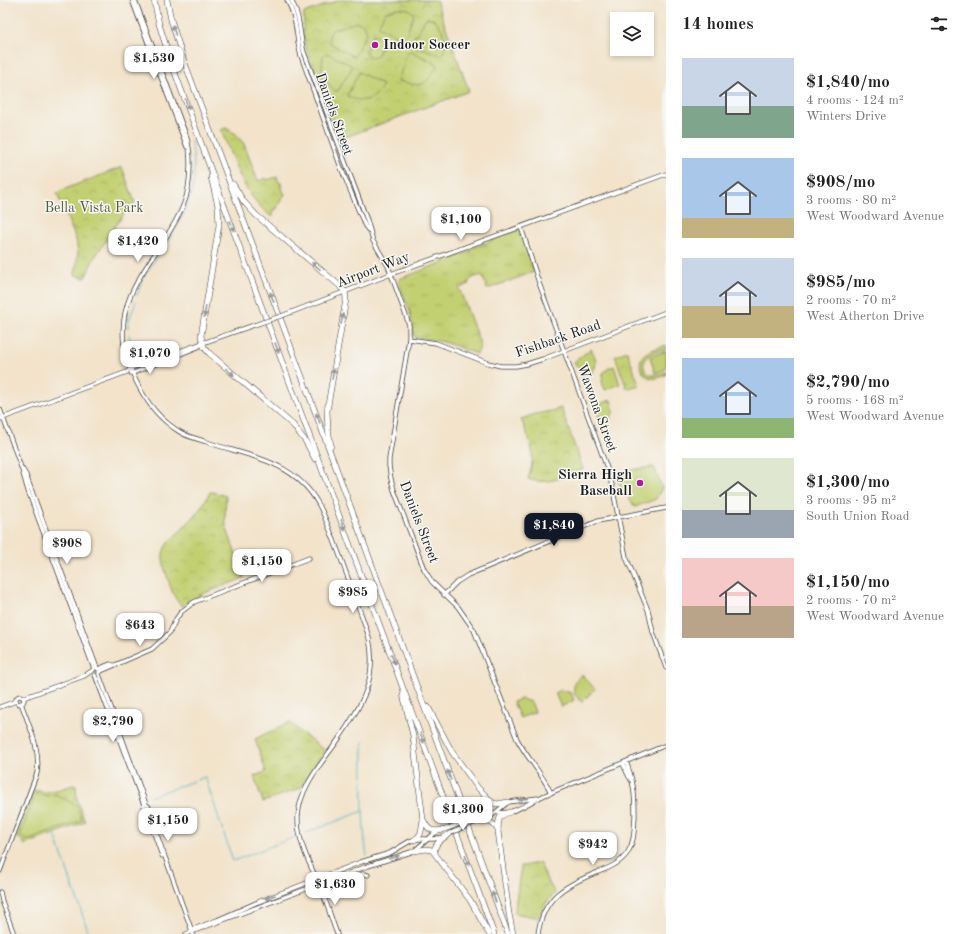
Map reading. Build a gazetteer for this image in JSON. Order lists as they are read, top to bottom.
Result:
{
  "streets": {
    "street": [
      "Daniels Street",
      "Airport Way",
      "Fishback Road",
      "Wawona Street"
    ]
  },
  "crossings": [
    ["Daniels Street", "Airport Way"],
    ["Daniels Street", "Fishback Road"],
    ["Airport Way", "Wawona Street"],
    ["Fishback Road", "Wawona Street"]
  ],
  "parks": ["Bella Vista Park"],
  "places": ["Indoor Soccer", "Sierra High Baseball"],
  "page": {
    "heading": "14 homes",
    "price": [
      "$1,530",
      "$1,100",
      "$1,420",
      "$1,070",
      "$1,840",
      "$908",
      "$1,150",
      "$985",
      "$643",
      "$2,790",
      "$1,300",
      "$1,150",
      "$942",
      "$1,630"
    ],
    "list": [
      {
        "name": "$1,840/mo",
        "note": "4 rooms · 124 m² · Winters Drive"
      },
      {
        "name": "$908/mo",
        "note": "3 rooms · 80 m² · West Woodward Avenue"
      },
      {
        "name": "$985/mo",
        "note": "2 rooms · 70 m² · West Atherton Drive"
      },
      {
        "name": "$2,790/mo",
        "note": "5 rooms · 168 m² · West Woodward Avenue"
      },
      {
        "name": "$1,300/mo",
        "note": "3 rooms · 95 m² · South Union Road"
      },
      {
        "name": "$1,150/mo",
        "note": "2 rooms · 70 m² · West Woodward Avenue"
      }
    ]
  }
}
